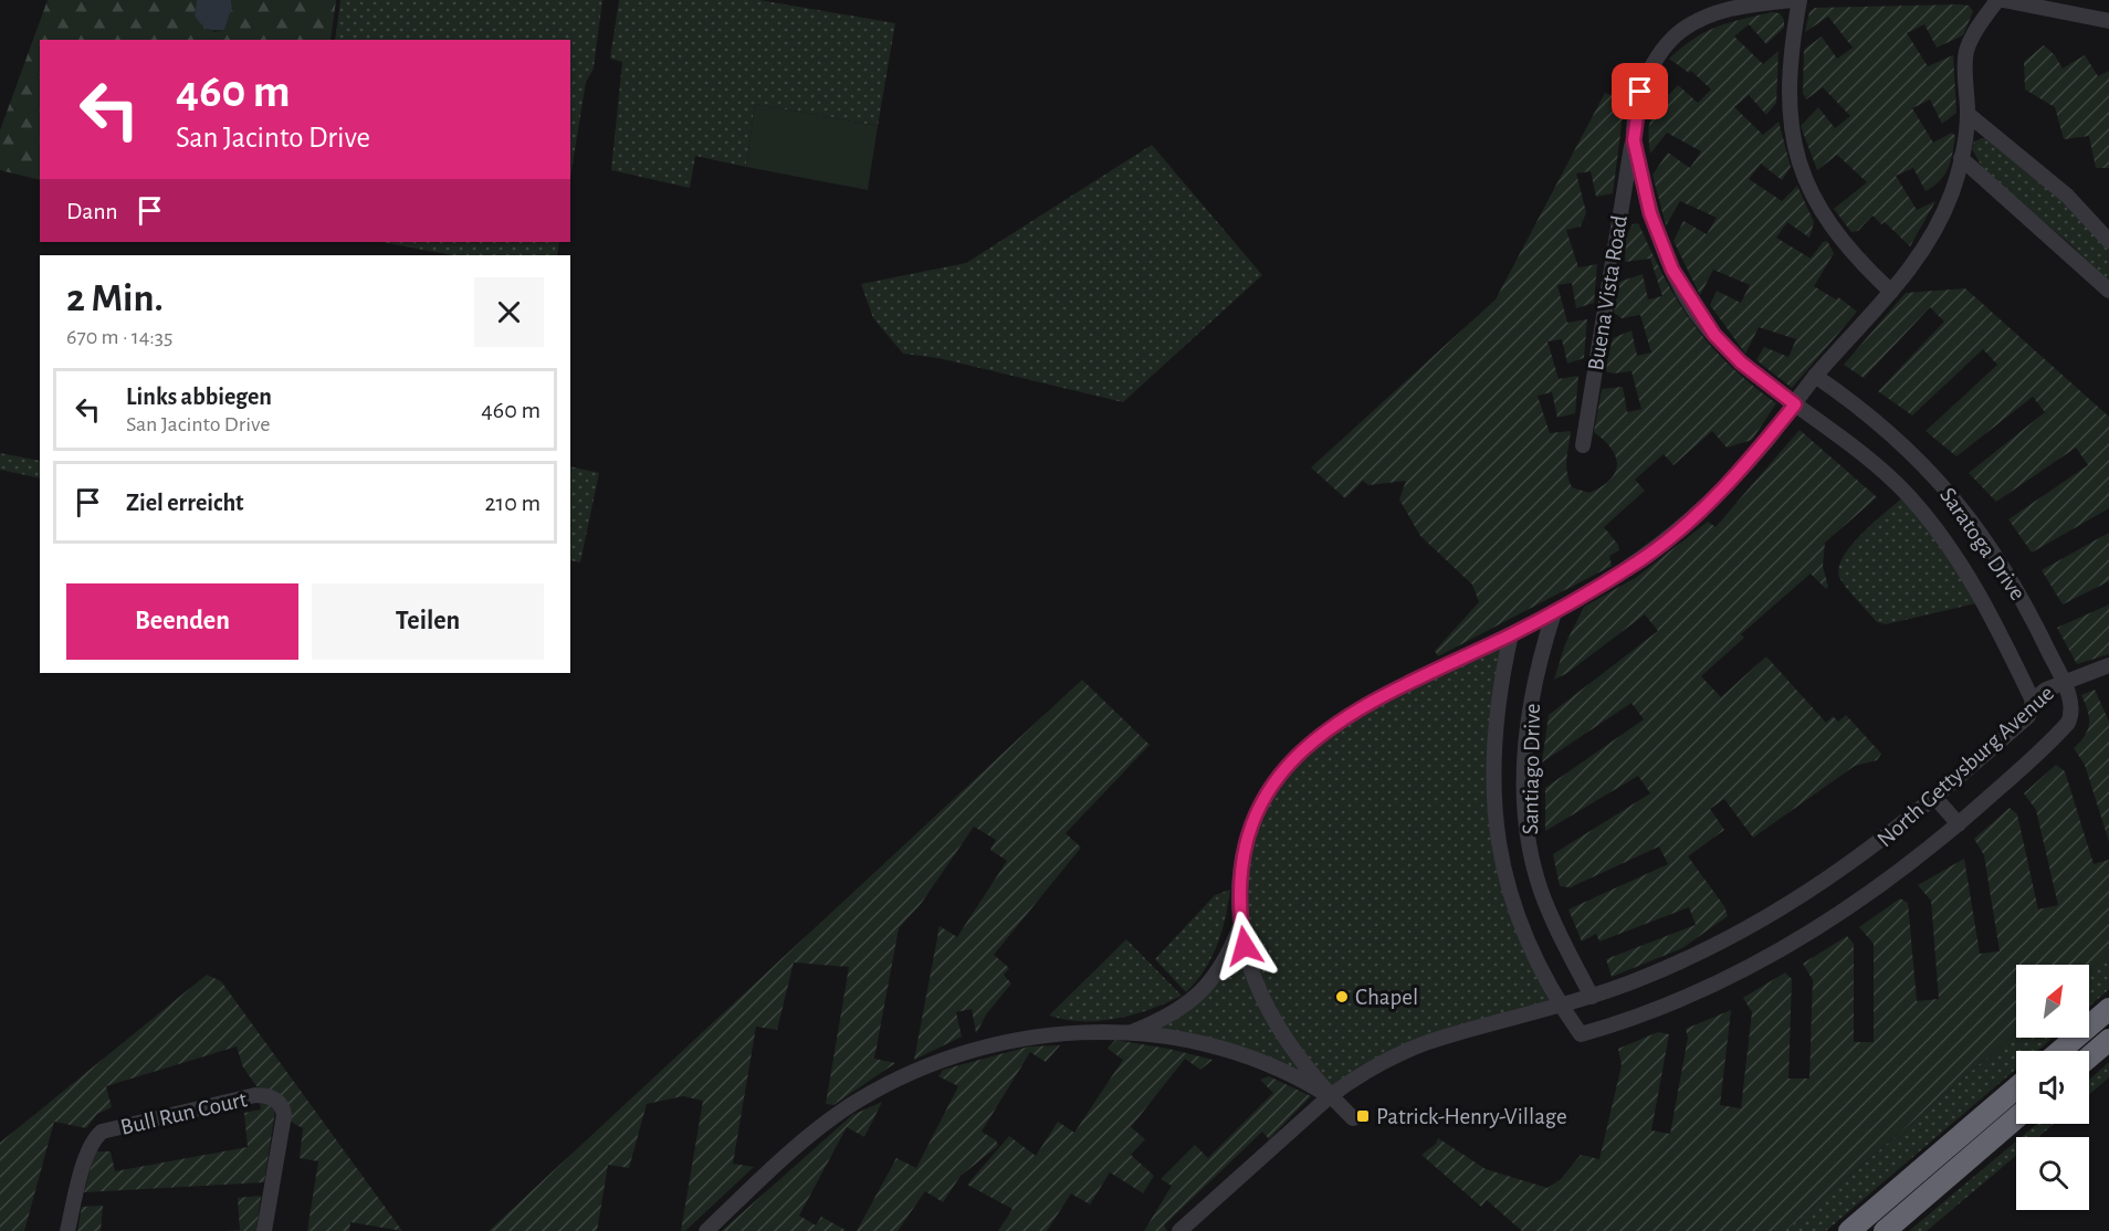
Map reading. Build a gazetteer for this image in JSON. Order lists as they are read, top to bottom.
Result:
{
  "streets": {
    "street": [
      "Buena Vista Road",
      "Saratoga Drive",
      "North Gettysburg Avenue",
      "Santiago Drive",
      "Bull Run Court"
    ]
  },
  "crossings": [
    ["Buena Vista Road", "Saratoga Drive"],
    ["Saratoga Drive", "North Gettysburg Avenue"],
    ["North Gettysburg Avenue", "Santiago Drive"]
  ],
  "places": {
    "other": ["Chapel"],
    "transit": ["Patrick-Henry-Village"]
  },
  "north": "top right",
  "page": {
    "turn": ["460 m", "San Jacinto Drive"],
    "then": "Dann",
    "heading": ["2 Min.", "670 m · 14:35"],
    "list": [
      {
        "name": "Links abbiegen",
        "note": "San Jacinto Drive",
        "value": "460 m"
      },
      {
        "name": "Ziel erreicht",
        "value": "210 m"
      }
    ],
    "buttons": ["Beenden", "Teilen"]
  }
}
